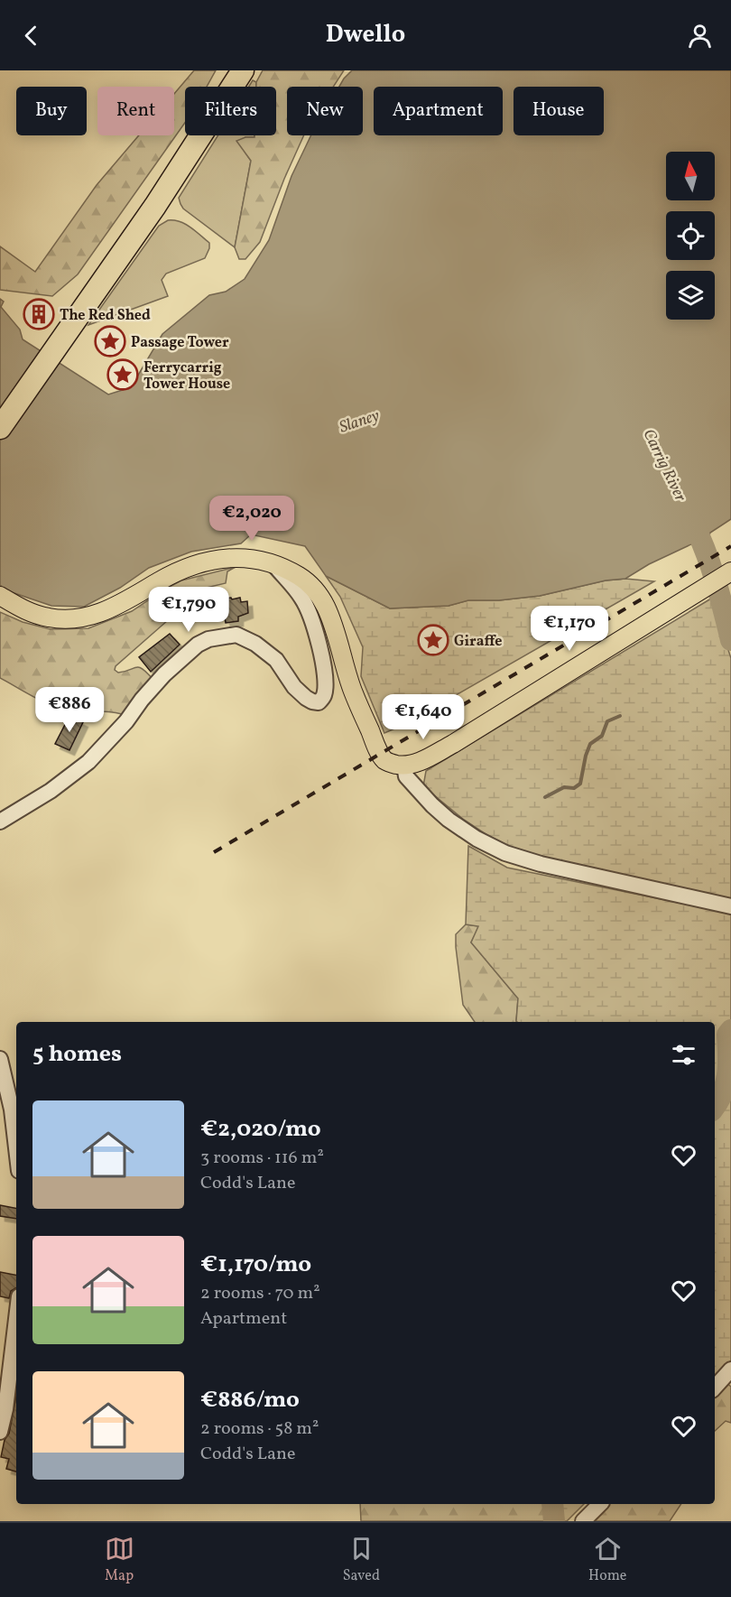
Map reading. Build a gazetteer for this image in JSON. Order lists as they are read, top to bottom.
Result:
{
  "water": ["Slaney", "Carrig River"],
  "places": {
    "building": ["The Red Shed"],
    "place": ["Passage Tower", "Ferrycarrig Tower House", "Giraffe"]
  },
  "north": "top",
  "page": {
    "header": "Dwello",
    "chip": [
      "Buy",
      "Rent",
      "Filters",
      "New",
      "Apartment",
      "House"
    ],
    "price": [
      "€2,020",
      "€1,790",
      "€1,170",
      "€886",
      "€1,640"
    ],
    "heading": "5 homes",
    "list": [
      {
        "name": "€2,020/mo",
        "note": "3 rooms · 116 m² · Codd's Lane"
      },
      {
        "name": "€1,170/mo",
        "note": "2 rooms · 70 m² · Apartment"
      },
      {
        "name": "€886/mo",
        "note": "2 rooms · 58 m² · Codd's Lane"
      }
    ],
    "tabs": ["Map", "Saved", "Home"]
  }
}
